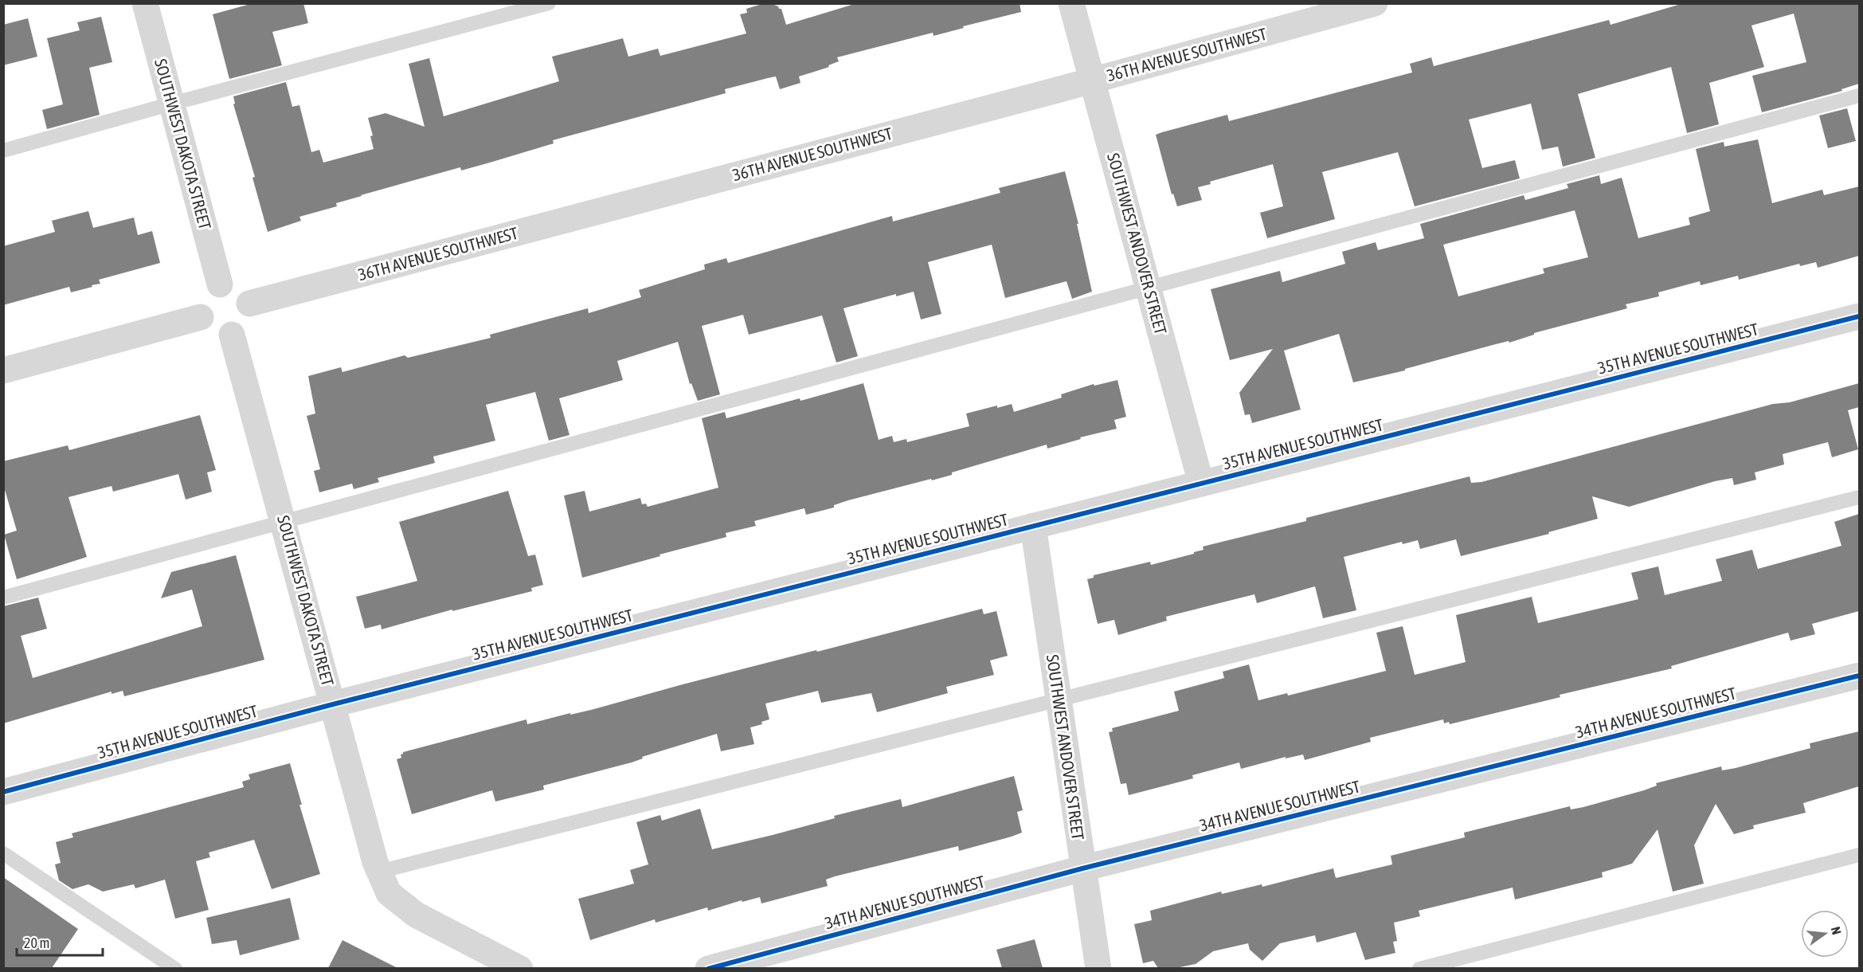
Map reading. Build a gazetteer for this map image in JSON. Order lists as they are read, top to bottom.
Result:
{
  "streets": {
    "street": [
      "36TH AVENUE SOUTHWEST",
      "SOUTHWEST DAKOTA STREET",
      "SOUTHWEST ANDOVER STREET",
      "35TH AVENUE SOUTHWEST",
      "34TH AVENUE SOUTHWEST"
    ]
  },
  "crossings": [
    ["36TH AVENUE SOUTHWEST", "SOUTHWEST DAKOTA STREET"],
    ["36TH AVENUE SOUTHWEST", "SOUTHWEST ANDOVER STREET"],
    ["SOUTHWEST DAKOTA STREET", "35TH AVENUE SOUTHWEST"],
    ["SOUTHWEST ANDOVER STREET", "35TH AVENUE SOUTHWEST"],
    ["SOUTHWEST ANDOVER STREET", "34TH AVENUE SOUTHWEST"]
  ],
  "scale_bar": "20 m",
  "north": "right"
}
